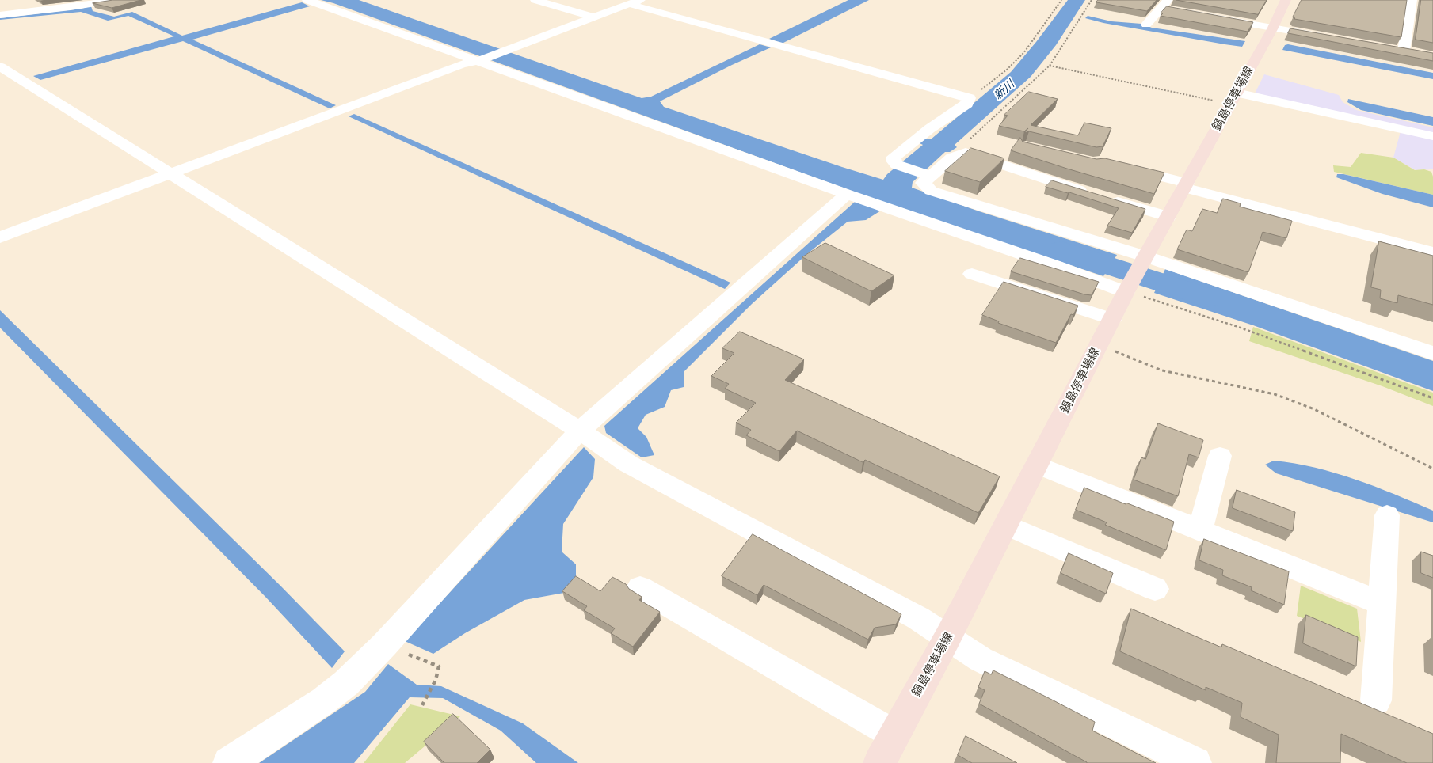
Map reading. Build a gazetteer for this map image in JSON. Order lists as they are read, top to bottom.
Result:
{
  "streets": {
    "main road": ["鍋島停車場線"]
  },
  "water": ["新川"]
}
